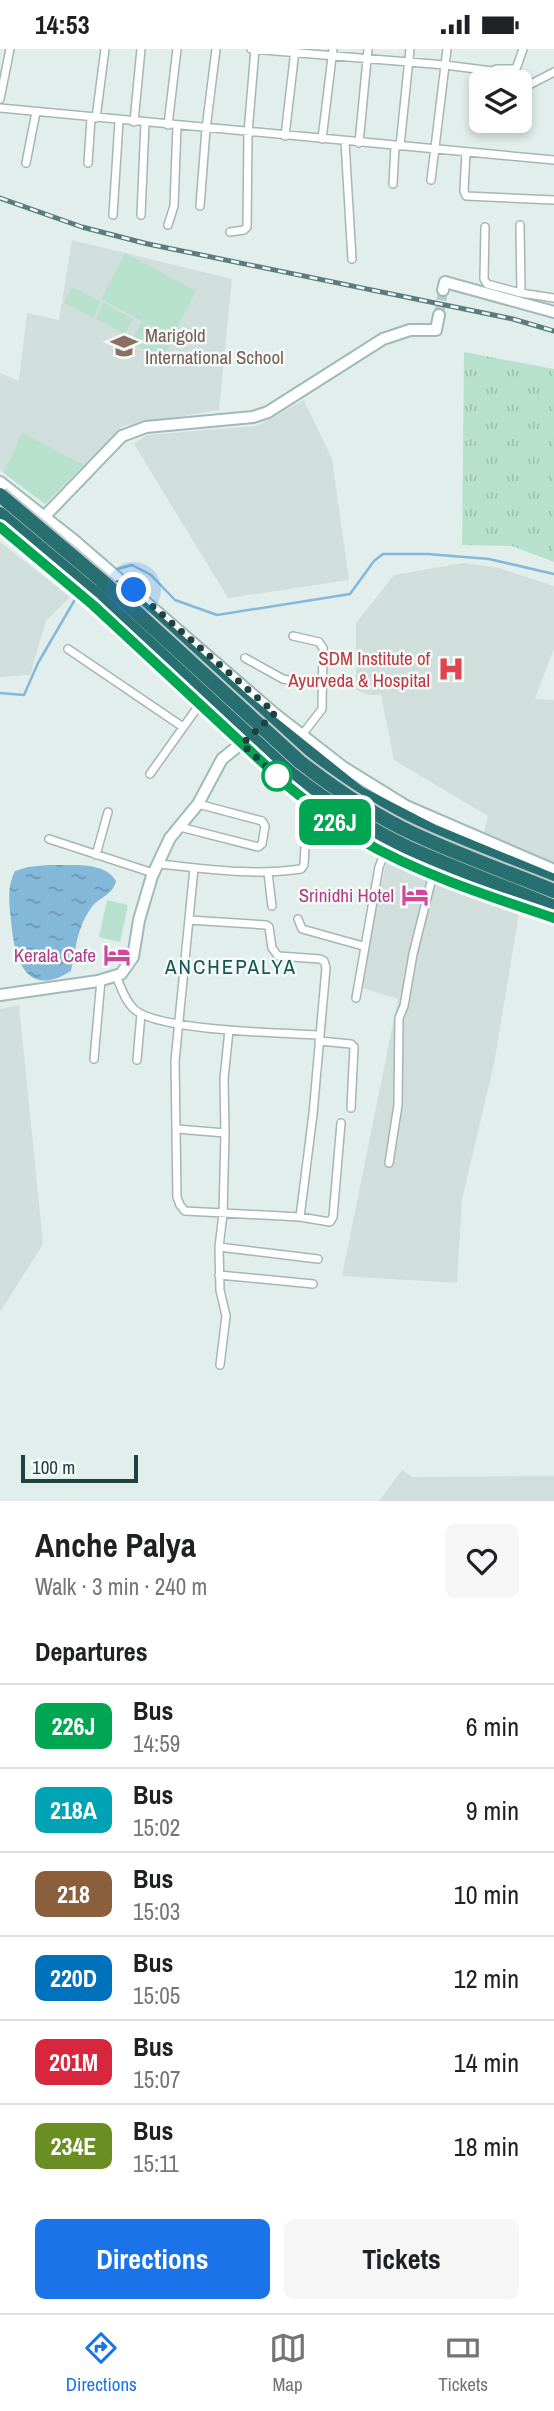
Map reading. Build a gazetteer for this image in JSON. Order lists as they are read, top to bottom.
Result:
{
  "districts": ["ANCHEPALYA"],
  "places": {
    "school or university": ["Marigold International School"],
    "hospital": ["SDM Institute of Ayurveda & Hospital"],
    "hotel": ["Srinidhi Hotel", "Kerala Cafe"]
  },
  "lines": ["bus line 226J"],
  "scale_bar": "100 m",
  "page": {
    "status": "14:53",
    "on_map": "226J",
    "scale": "100 m",
    "heading": [
      ["Anche Palya", "Walk · 3 min · 240 m"],
      "Departures"
    ],
    "list": [
      {
        "mark": "226J",
        "name": "Bus",
        "note": "14:59",
        "value": "6 min"
      },
      {
        "mark": "218A",
        "name": "Bus",
        "note": "15:02",
        "value": "9 min"
      },
      {
        "mark": "218",
        "name": "Bus",
        "note": "15:03",
        "value": "10 min"
      },
      {
        "mark": "220D",
        "name": "Bus",
        "note": "15:05",
        "value": "12 min"
      },
      {
        "mark": "201M",
        "name": "Bus",
        "note": "15:07",
        "value": "14 min"
      },
      {
        "mark": "234E",
        "name": "Bus",
        "note": "15:11",
        "value": "18 min"
      }
    ],
    "buttons": ["Directions", "Tickets"],
    "tabs": ["Directions", "Map", "Tickets"]
  }
}
